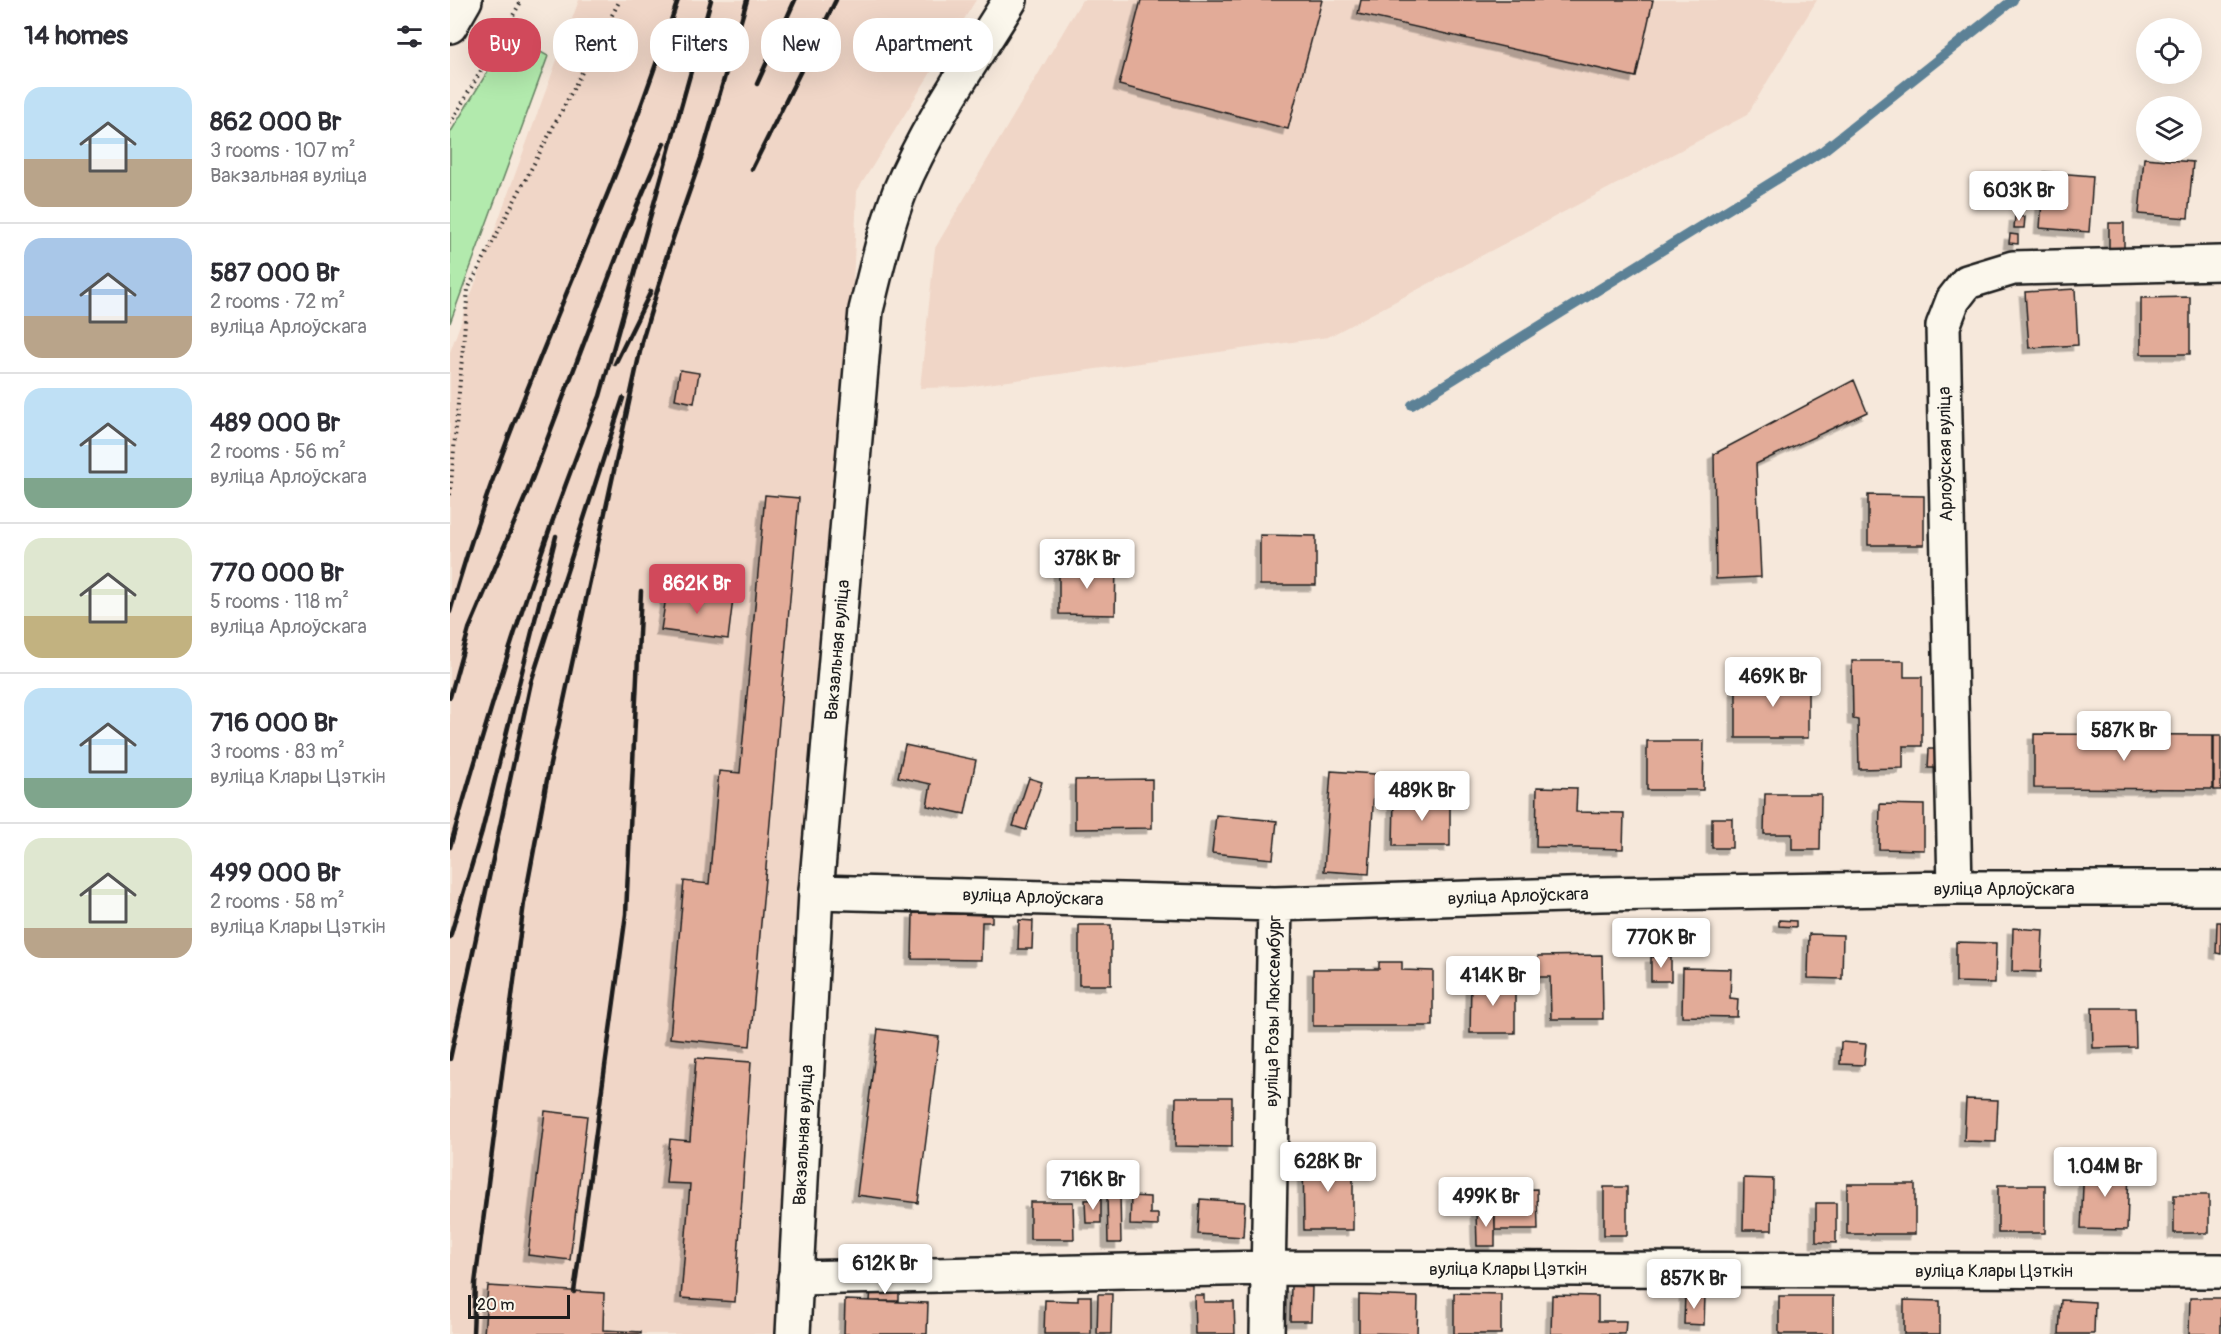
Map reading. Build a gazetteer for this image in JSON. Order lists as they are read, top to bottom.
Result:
{
  "streets": {
    "street": [
      "Арлоўская вуліца",
      "Вакзальная вуліца",
      "вуліца Арлоўскага",
      "вуліца Розы Люксембург",
      "вуліца Клары Цэткін"
    ]
  },
  "crossings": [
    ["Арлоўская вуліца", "вуліца Арлоўскага"],
    ["Вакзальная вуліца", "вуліца Арлоўскага"],
    ["Вакзальная вуліца", "вуліца Клары Цэткін"],
    ["вуліца Арлоўскага", "вуліца Розы Люксембург"],
    ["вуліца Розы Люксембург", "вуліца Клары Цэткін"]
  ],
  "scale_bar": "20 m",
  "page": {
    "heading": "14 homes",
    "chip": [
      "Buy",
      "Rent",
      "Filters",
      "New",
      "Apartment"
    ],
    "list": [
      {
        "name": "862 000 Br",
        "note": "3 rooms · 107 m² · Вакзальная вуліца"
      },
      {
        "name": "587 000 Br",
        "note": "2 rooms · 72 m² · вуліца Арлоўскага"
      },
      {
        "name": "489 000 Br",
        "note": "2 rooms · 56 m² · вуліца Арлоўскага"
      },
      {
        "name": "770 000 Br",
        "note": "5 rooms · 118 m² · вуліца Арлоўскага"
      },
      {
        "name": "716 000 Br",
        "note": "3 rooms · 83 m² · вуліца Клары Цэткін"
      },
      {
        "name": "499 000 Br",
        "note": "2 rooms · 58 m² · вуліца Клары Цэткін"
      }
    ],
    "price": [
      "603K Br",
      "378K Br",
      "862K Br",
      "469K Br",
      "587K Br",
      "489K Br",
      "770K Br",
      "414K Br",
      "628K Br",
      "1.04M Br",
      "716K Br",
      "499K Br",
      "612K Br",
      "857K Br"
    ],
    "scale": "20 m"
  }
}
